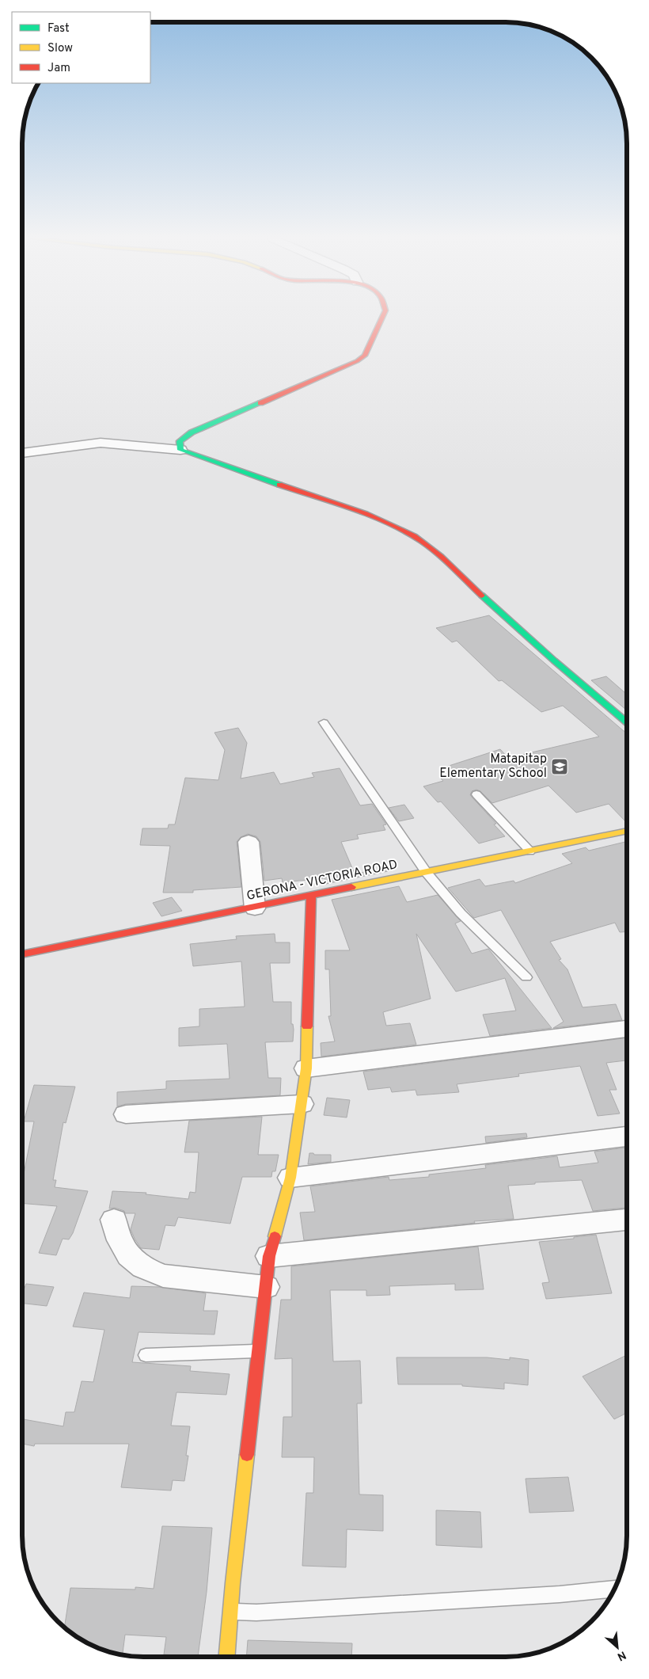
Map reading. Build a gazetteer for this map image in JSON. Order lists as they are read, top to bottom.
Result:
{
  "streets": {
    "street": ["GERONA - VICTORIA ROAD"]
  },
  "places": {
    "school or university": ["Matapitap Elementary School"]
  },
  "legend": ["Fast", "Slow", "Jam"],
  "north": "bottom right"
}
